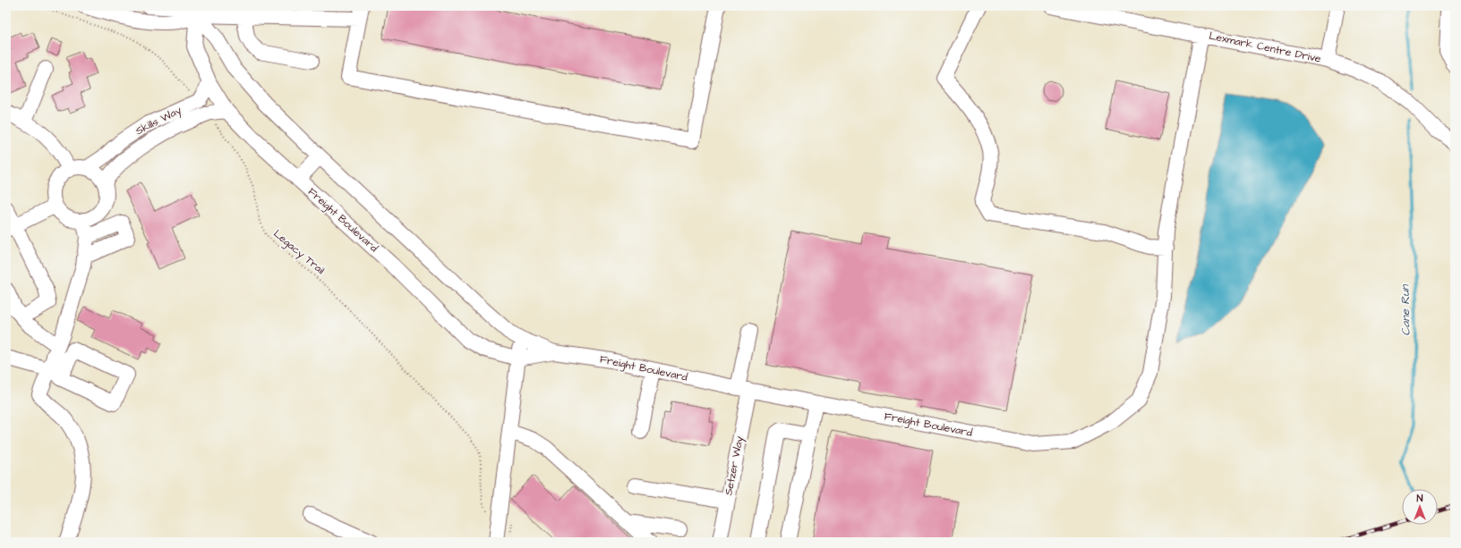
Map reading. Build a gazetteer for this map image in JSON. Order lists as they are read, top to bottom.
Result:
{
  "streets": {
    "street": [
      "Lexmark Centre Drive",
      "Skills Way",
      "Freight Boulevard",
      "Setzer Way"
    ],
    "path": ["Legacy Trail"]
  },
  "crossings": [
    ["Lexmark Centre Drive", "Freight Boulevard"],
    ["Skills Way", "Freight Boulevard"],
    ["Skills Way", "Legacy Trail"],
    ["Freight Boulevard", "Setzer Way"]
  ],
  "water": ["Cane Run"],
  "north": "top"
}
